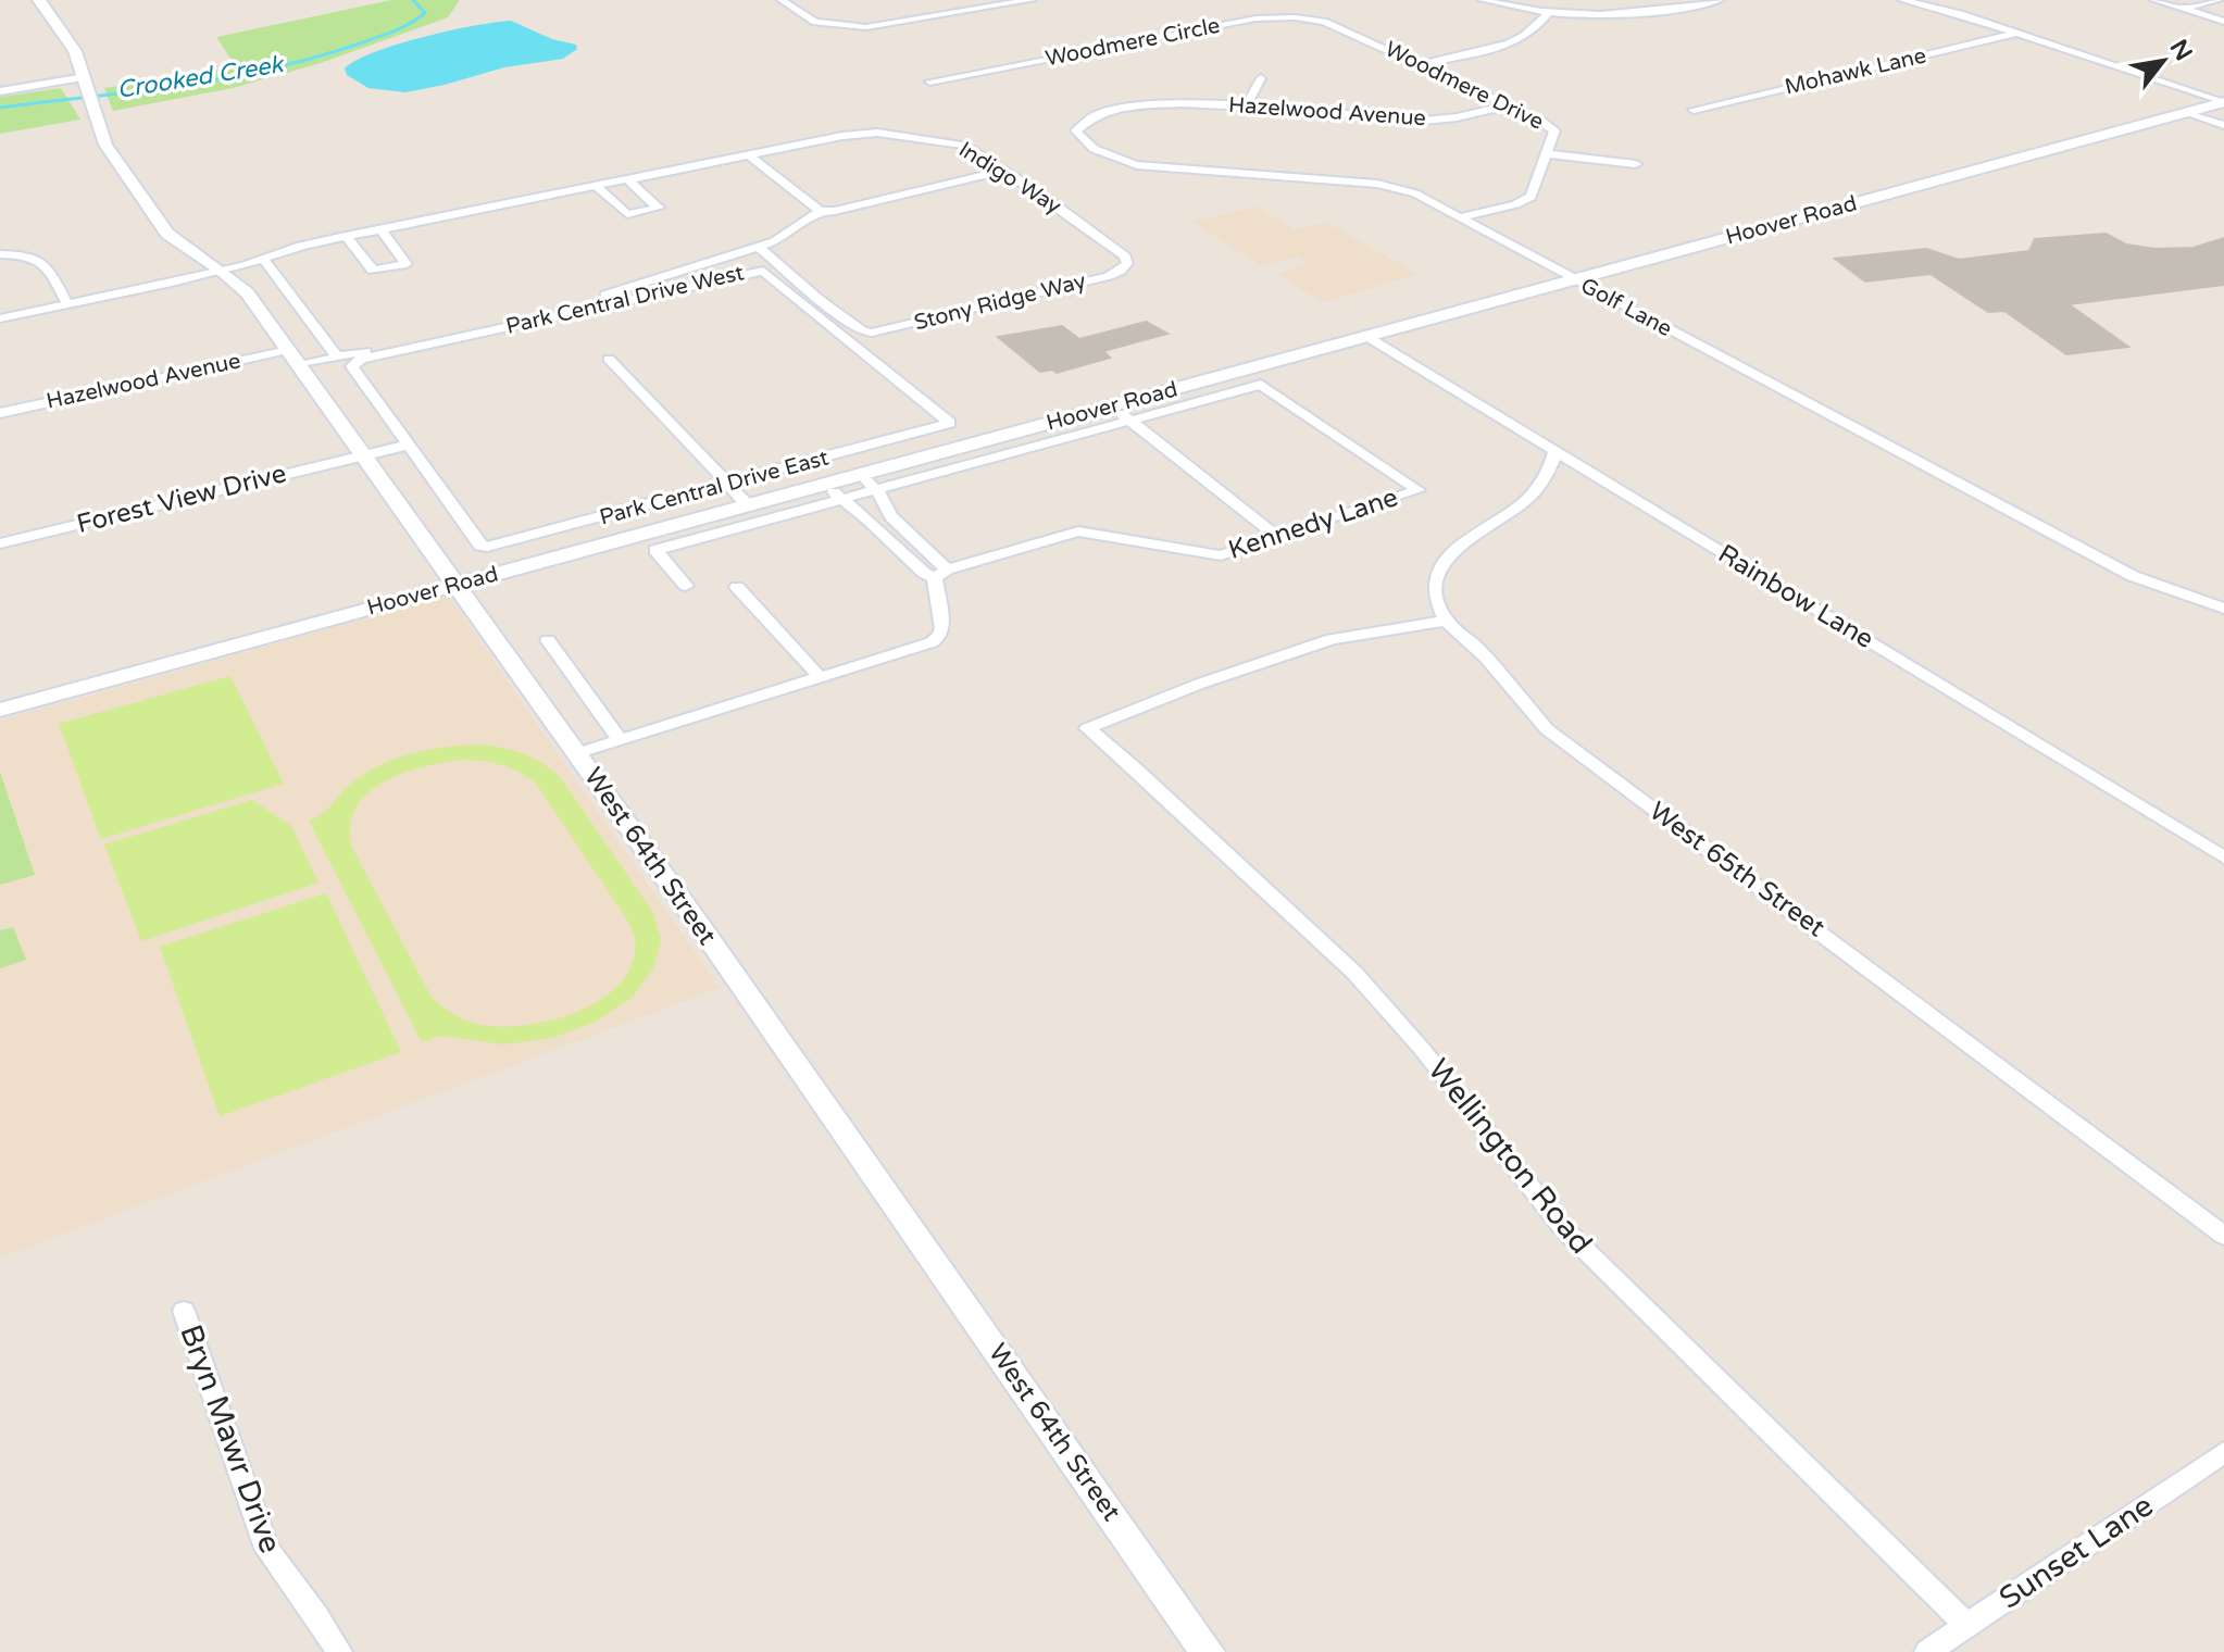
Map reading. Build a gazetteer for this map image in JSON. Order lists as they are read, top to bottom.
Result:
{
  "streets": {
    "street": [
      "Woodmere Circle",
      "Mohawk Lane",
      "Woodmere Drive",
      "Hazelwood Avenue",
      "Indigo Way",
      "Hoover Road",
      "Park Central Drive West",
      "Stony Ridge Way",
      "Golf Lane",
      "Park Central Drive East",
      "Forest View Drive",
      "Kennedy Lane",
      "Rainbow Lane",
      "West 64th Street",
      "West 65th Street",
      "Wellington Road",
      "Bryn Mawr Drive",
      "Sunset Lane"
    ]
  },
  "crossings": [
    ["Woodmere Circle", "Woodmere Drive"],
    ["Woodmere Drive", "Hazelwood Avenue"],
    ["Woodmere Drive", "Golf Lane"],
    ["Hazelwood Avenue", "Golf Lane"],
    ["Hazelwood Avenue", "West 64th Street"],
    ["Indigo Way", "Stony Ridge Way"],
    ["Hoover Road", "Golf Lane"],
    ["Hoover Road", "Kennedy Lane"],
    ["Hoover Road", "Rainbow Lane"],
    ["Hoover Road", "West 64th Street"],
    ["Park Central Drive West", "Park Central Drive East"],
    ["Park Central Drive West", "Forest View Drive"],
    ["Park Central Drive East", "Forest View Drive"],
    ["Forest View Drive", "West 64th Street"],
    ["West 65th Street", "Wellington Road"],
    ["Wellington Road", "Sunset Lane"]
  ],
  "water": ["Crooked Creek"],
  "north": "top right"
}
